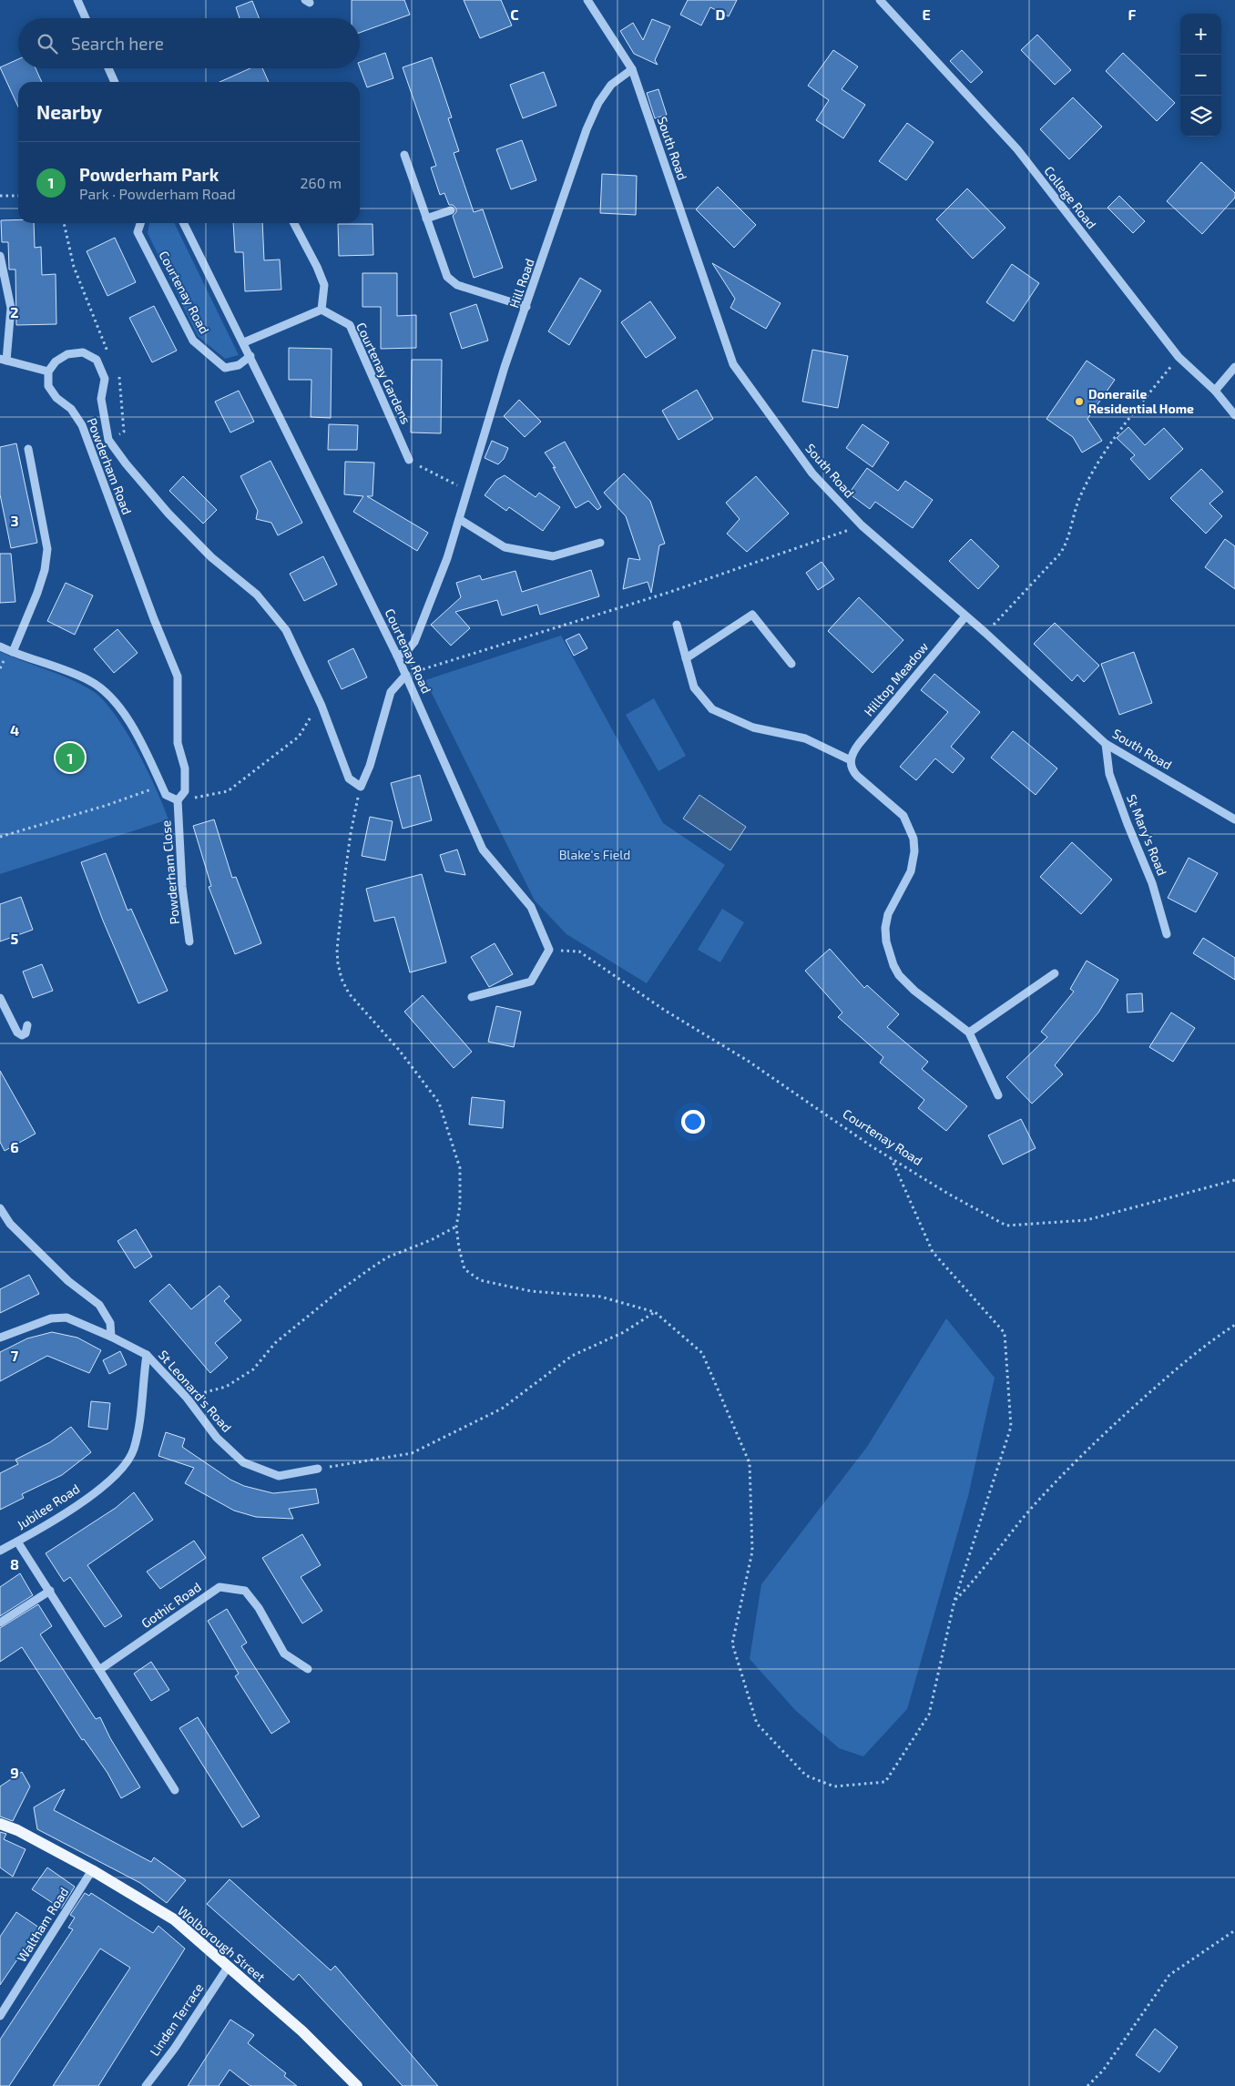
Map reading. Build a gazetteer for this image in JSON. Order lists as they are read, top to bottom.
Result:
{
  "streets": {
    "main road": ["Wolborough Street"],
    "street": [
      "South Road",
      "College Road",
      "Hill Road",
      "Courtenay Road",
      "Courtenay Gardens",
      "Powderham Road",
      "Hilltop Meadow",
      "St Mary's Road",
      "Powderham Close",
      "St Leonard's Road",
      "Jubilee Road",
      "Gothic Road",
      "Waltham Road",
      "Linden Terrace"
    ]
  },
  "crossings": [
    ["South Road", "Hill Road"],
    ["South Road", "Hilltop Meadow"],
    ["South Road", "St Mary's Road"],
    ["Hill Road", "Courtenay Road"],
    ["Powderham Road", "Powderham Close"],
    ["St Leonard's Road", "Jubilee Road"],
    ["Waltham Road", "Wolborough Street"],
    ["Wolborough Street", "Linden Terrace"]
  ],
  "parks": ["Blake's Field"],
  "places": ["Doneraile Residential Home"],
  "page": {
    "map_buttons": ["+", "−"],
    "search": "Search here",
    "heading": "Nearby",
    "list": [
      {
        "mark": "1",
        "name": "Powderham Park",
        "note": "Park · Powderham Road",
        "value": "260 m"
      }
    ],
    "pins": "1"
  },
  "grid": {
    "columns": [
      "C",
      "D",
      "E",
      "F"
    ],
    "rows": [
      "2",
      "3",
      "4",
      "5",
      "6",
      "7",
      "8",
      "9"
    ]
  }
}
